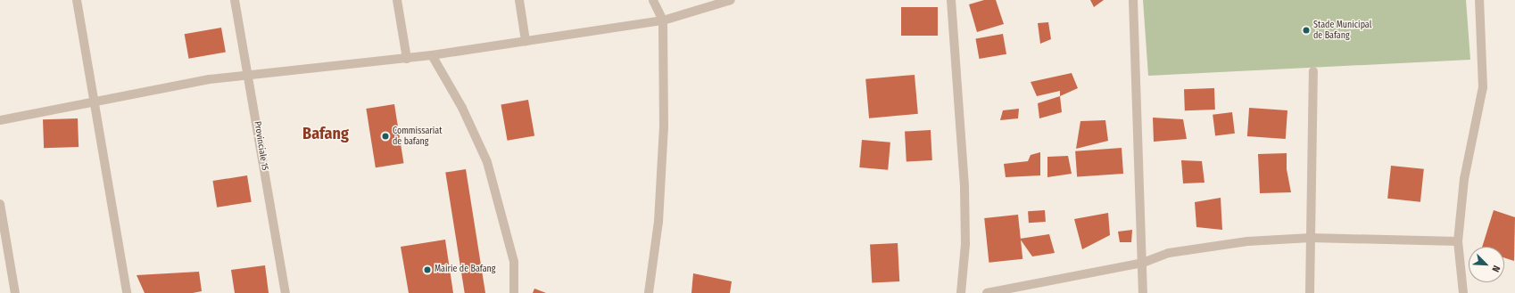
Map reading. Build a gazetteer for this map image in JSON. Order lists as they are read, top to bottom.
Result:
{
  "streets": {
    "street": ["Provinciale 15"]
  },
  "districts": ["Bafang"],
  "places": ["Stade Municipal de Bafang", "Commissariat de bafang", "Mairie de Bafang"],
  "north": "bottom right"
}
